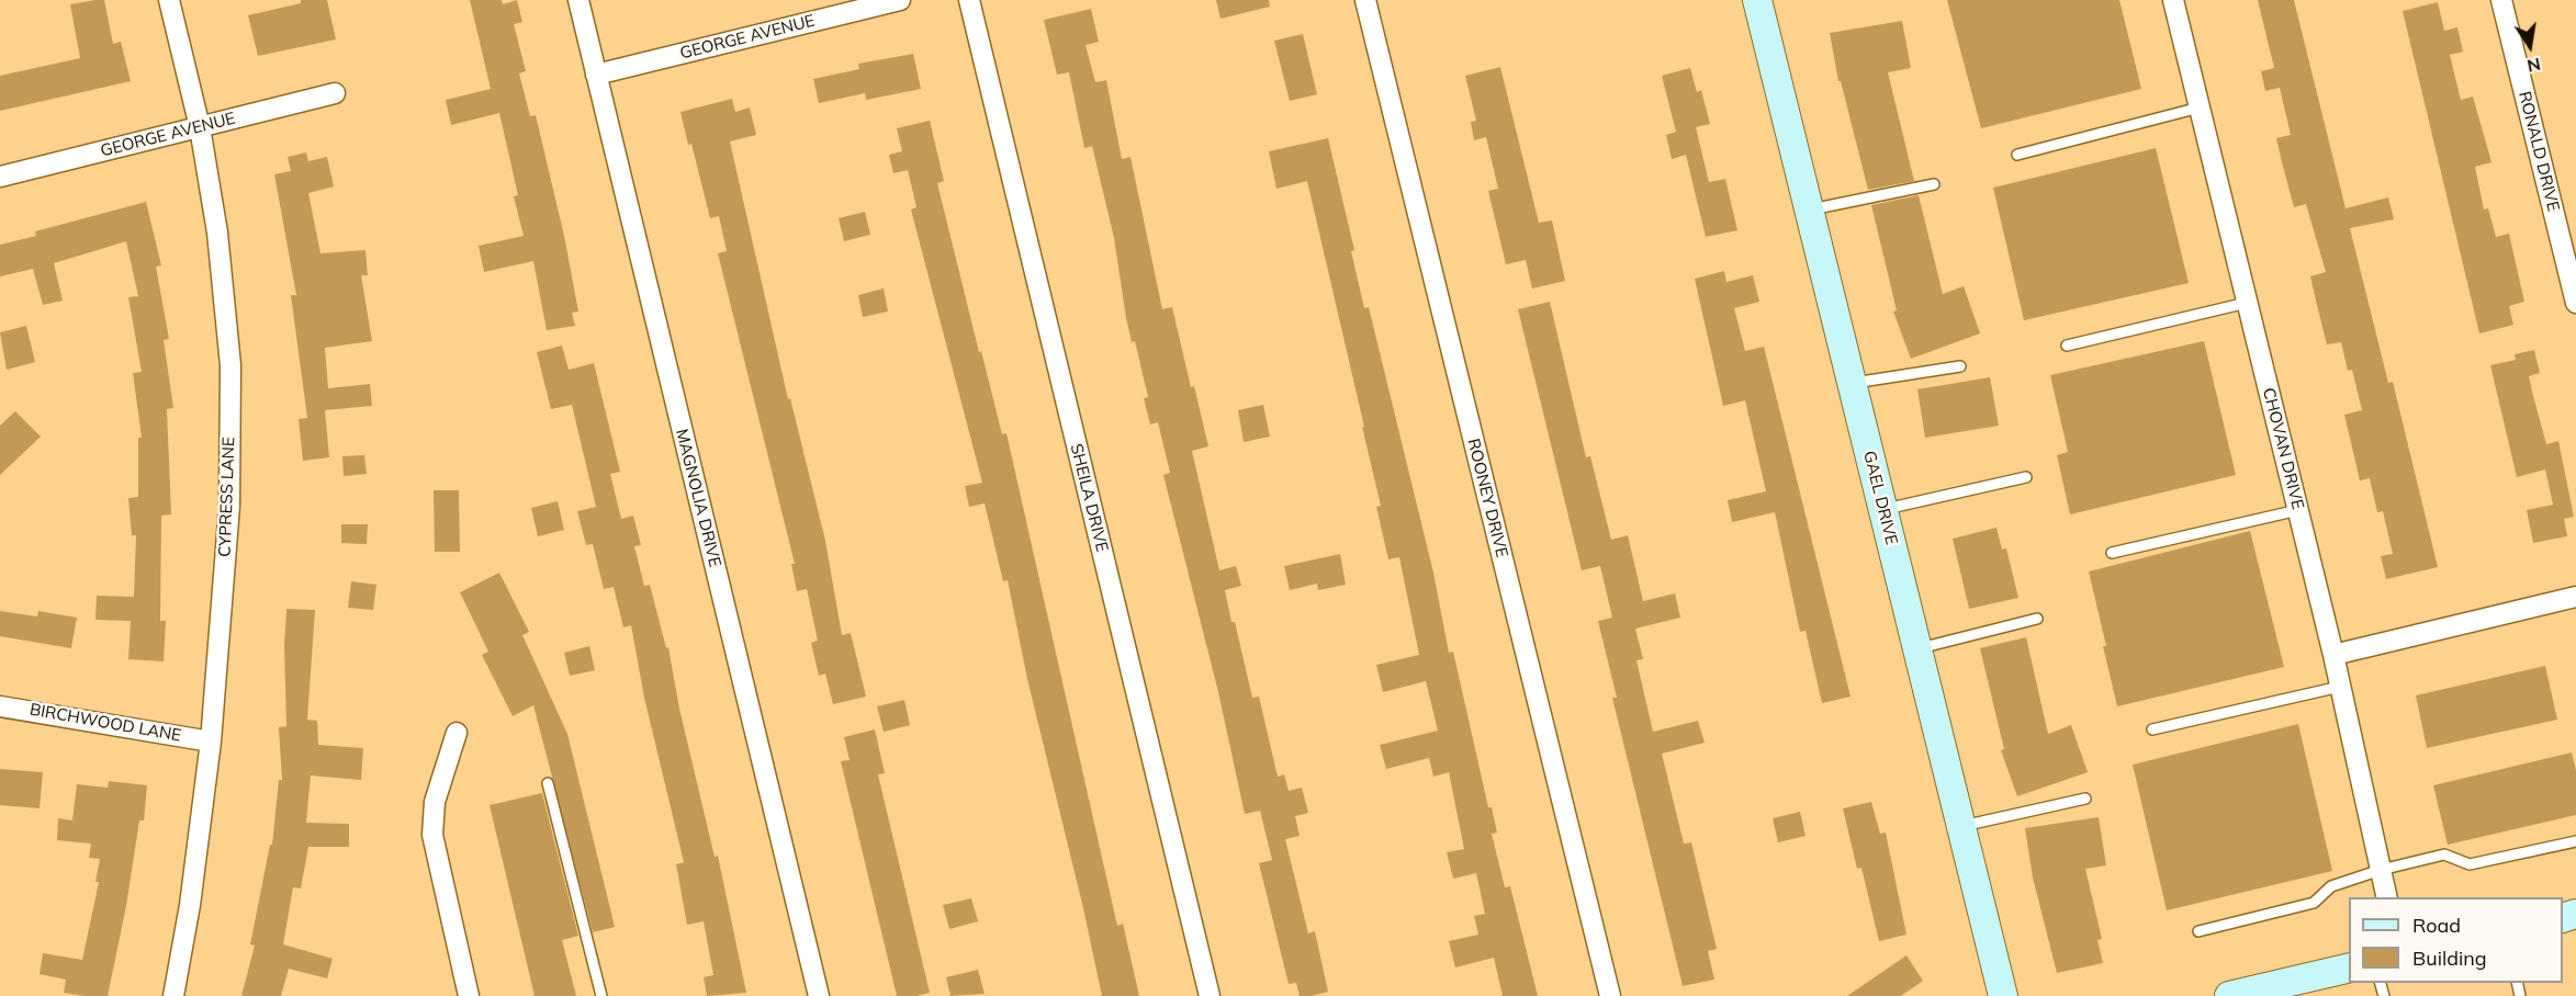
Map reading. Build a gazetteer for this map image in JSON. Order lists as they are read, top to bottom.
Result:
{
  "streets": {
    "street": [
      "GEORGE AVENUE",
      "RONALD DRIVE",
      "CHOVAN DRIVE",
      "CYPRESS LANE",
      "MAGNOLIA DRIVE",
      "SHEILA DRIVE",
      "ROONEY DRIVE",
      "GAEL DRIVE",
      "BIRCHWOOD LANE"
    ]
  },
  "crossings": [
    ["GEORGE AVENUE", "CYPRESS LANE"],
    ["GEORGE AVENUE", "MAGNOLIA DRIVE"],
    ["CYPRESS LANE", "BIRCHWOOD LANE"]
  ],
  "legend": ["Road", "Building"],
  "north": "bottom"
}
